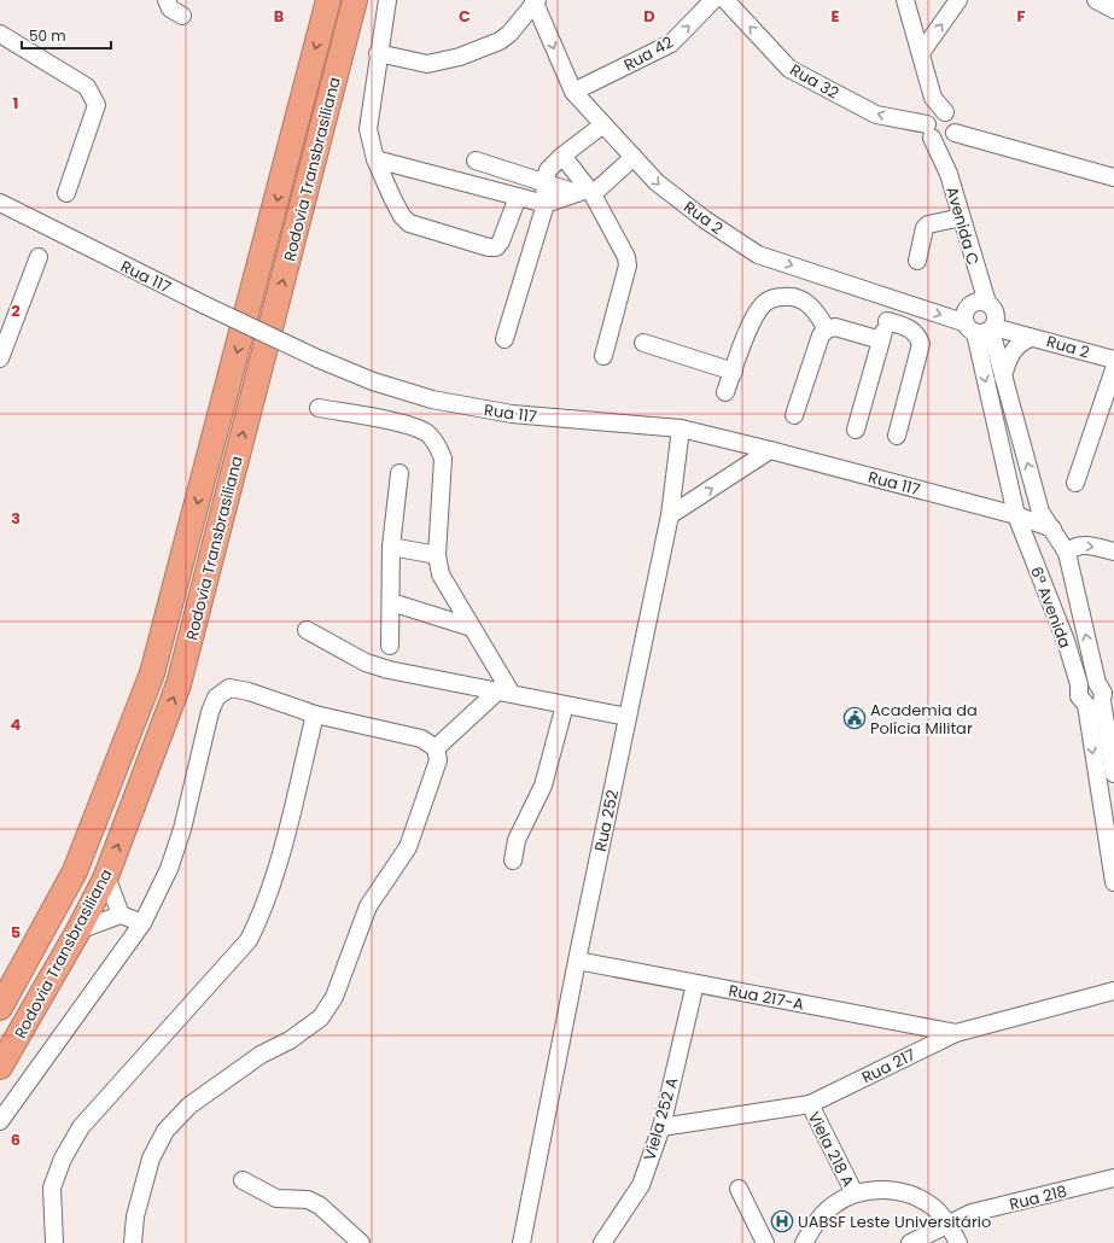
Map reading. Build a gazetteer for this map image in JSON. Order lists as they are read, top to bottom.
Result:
{
  "streets": {
    "highway": ["Rodovia Transbrasiliana"],
    "street": [
      "Rua 42",
      "Rua 32",
      "Rua 2",
      "Avenida C",
      "Rua 117",
      "6ª Avenida",
      "Rua 252",
      "Rua 217-A",
      "Rua 217",
      "Viela 252 A",
      "Viela 218 A",
      "Rua 218"
    ]
  },
  "crossings": [
    ["Rua 42", "Rua 2"],
    ["Rua 32", "Avenida C"],
    ["Rua 2", "Avenida C"],
    ["Rua 2", "6ª Avenida"],
    ["Avenida C", "6ª Avenida"],
    ["Rua 117", "6ª Avenida"],
    ["Rua 117", "Rua 252"],
    ["Rua 252", "Rua 217-A"],
    ["Rua 217-A", "Rua 217"],
    ["Rua 217-A", "Viela 252 A"],
    ["Rua 217", "Viela 252 A"],
    ["Rua 217", "Viela 218 A"],
    ["Viela 218 A", "Rua 218"]
  ],
  "one_way": ["Rua 42", "Rua 32"],
  "places": {
    "public building": ["Academia da Polícia Militar"],
    "hospital": ["UABSF Leste Universitário"]
  },
  "scale_bar": "50 m",
  "grid": {
    "columns": [
      "B",
      "C",
      "D",
      "E",
      "F"
    ],
    "rows": [
      "1",
      "2",
      "3",
      "4",
      "5",
      "6"
    ]
  }
}
